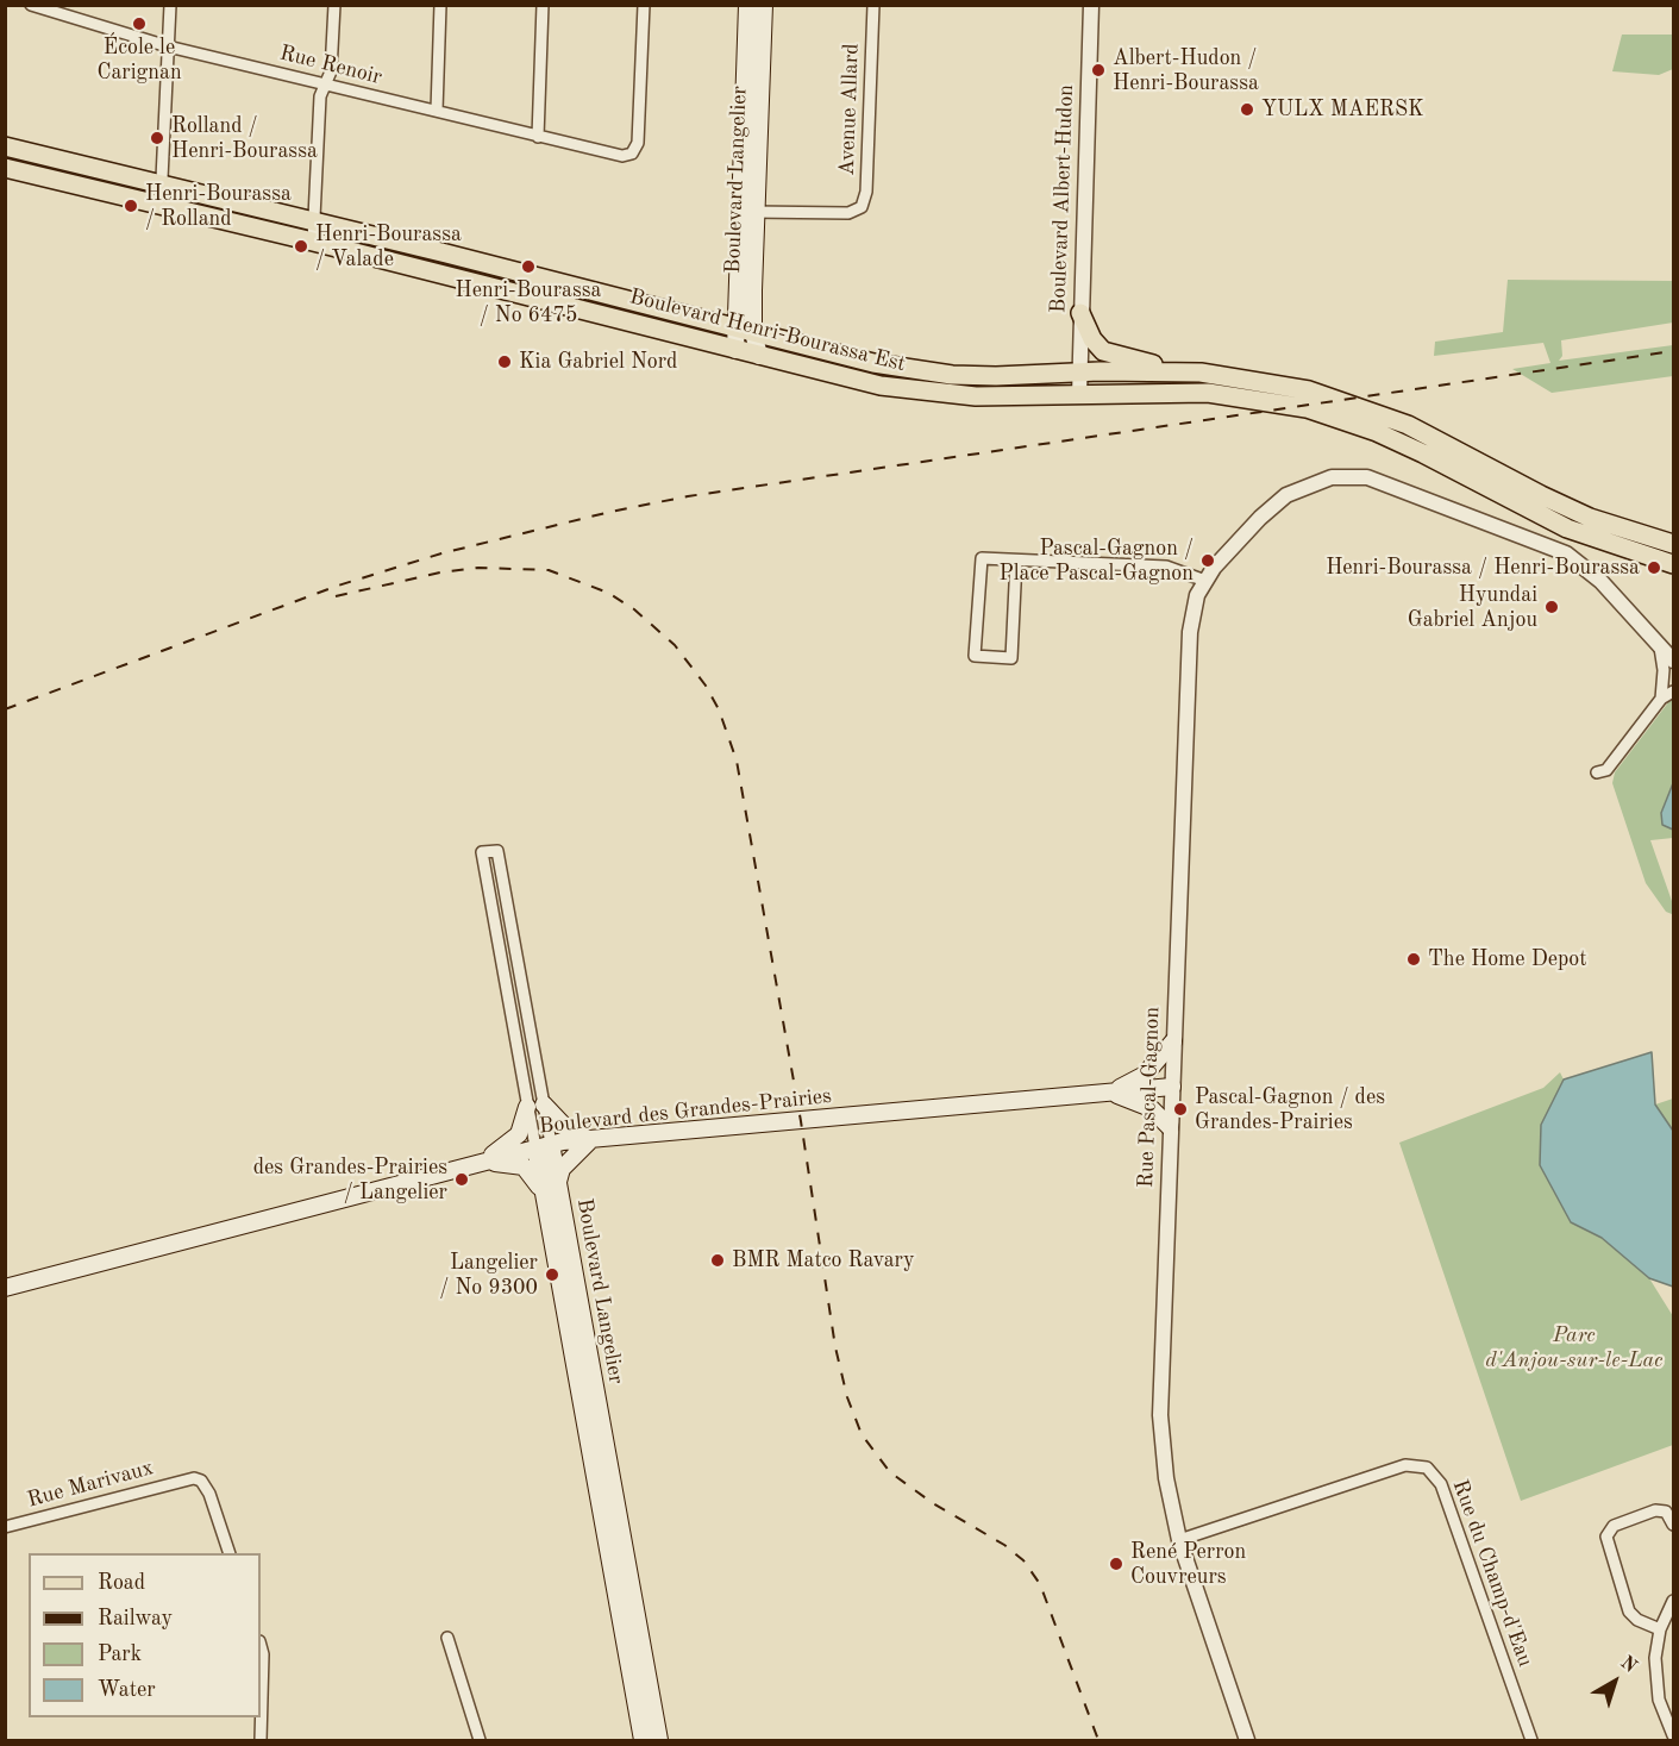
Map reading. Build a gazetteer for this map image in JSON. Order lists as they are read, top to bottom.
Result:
{
  "streets": {
    "main road": ["Boulevard Langelier", "Boulevard Henri-Bourassa Est", "Boulevard des Grandes-Prairies"],
    "street": [
      "Rue Renoir",
      "Avenue Allard",
      "Boulevard Albert-Hudon",
      "Rue Pascal-Gagnon",
      "Rue Marivaux",
      "Rue du Champ-d'Eau"
    ]
  },
  "crossings": [
    ["Avenue Allard", "Boulevard Langelier"],
    ["Boulevard Langelier", "Boulevard Henri-Bourassa Est"],
    ["Boulevard Langelier", "Boulevard des Grandes-Prairies"],
    ["Boulevard Albert-Hudon", "Boulevard Henri-Bourassa Est"],
    ["Rue Pascal-Gagnon", "Boulevard des Grandes-Prairies"],
    ["Rue Pascal-Gagnon", "Rue du Champ-d'Eau"]
  ],
  "parks": ["Parc d'Anjou-sur-le-Lac"],
  "places": [
    "École le Carignan",
    "Albert-Hudon / Henri-Bourassa",
    "YULX MAERSK",
    "Rolland / Henri-Bourassa",
    "Henri-Bourassa / Rolland",
    "Henri-Bourassa / Valade",
    "Henri-Bourassa / No 6475",
    "Kia Gabriel Nord",
    "Pascal-Gagnon / Place Pascal-Gagnon",
    "Henri-Bourassa / Henri-Bourassa",
    "Hyundai Gabriel Anjou",
    "The Home Depot",
    "Pascal-Gagnon / des Grandes-Prairies",
    "des Grandes-Prairies / Langelier",
    "BMR Matco Ravary",
    "Langelier / No 9300",
    "René Perron Couvreurs"
  ],
  "legend": [
    "Road",
    "Railway",
    "Park",
    "Water"
  ],
  "north": "top right"
}
